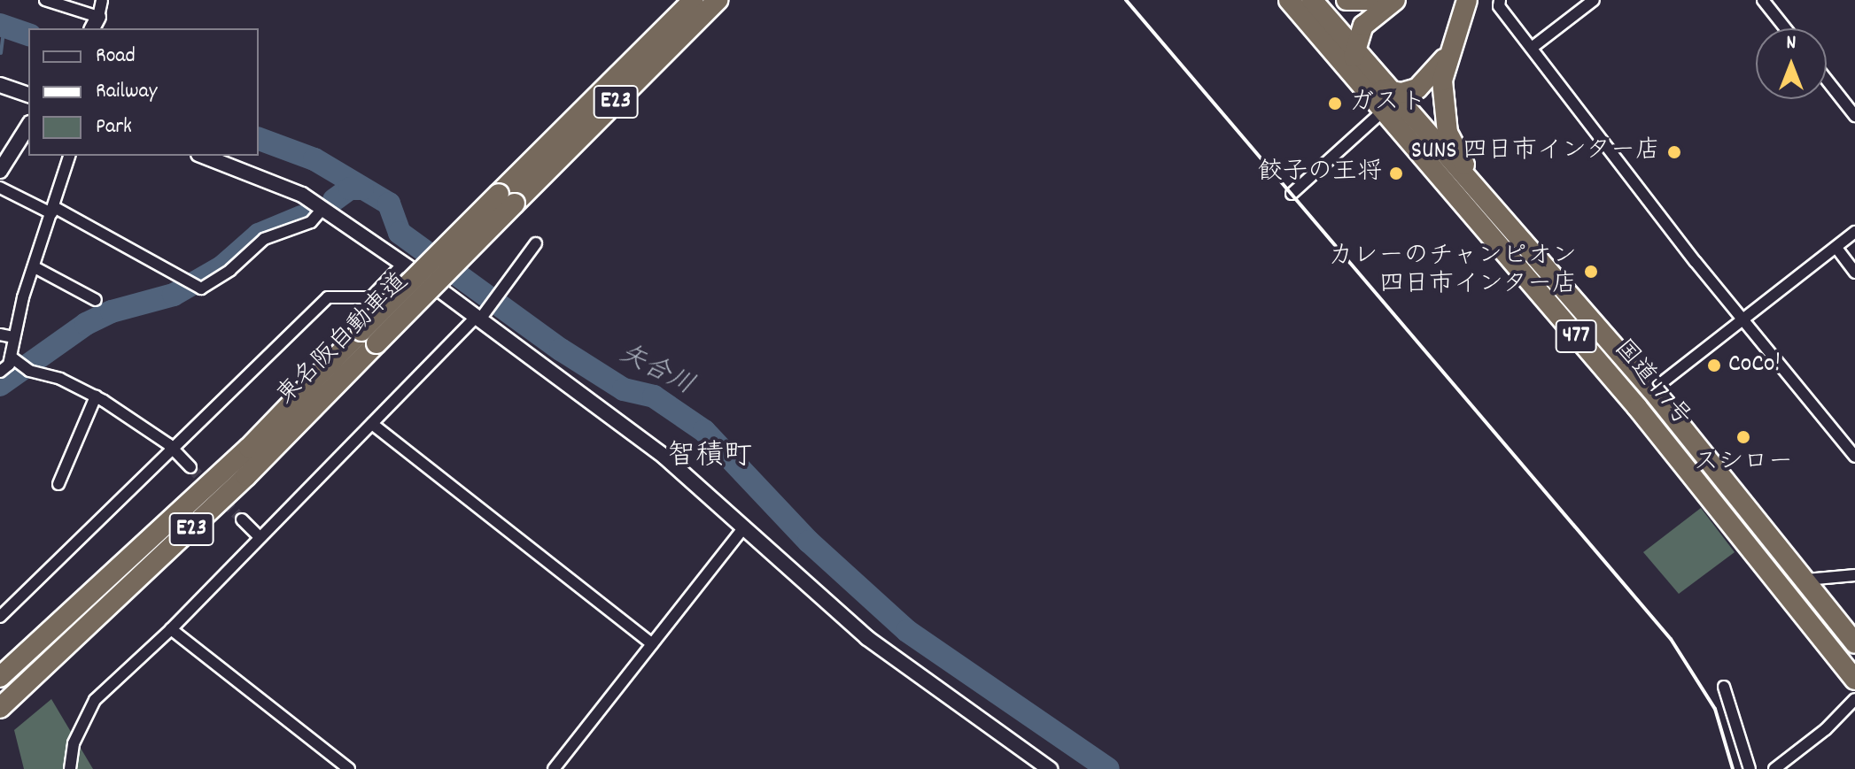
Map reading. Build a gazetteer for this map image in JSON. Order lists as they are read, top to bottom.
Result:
{
  "streets": {
    "highway": [
      "E23",
      "477",
      "東名阪自動車道",
      "国道477号"
    ]
  },
  "crossings": [
    ["477", "国道477号"]
  ],
  "districts": ["智積町"],
  "water": ["矢合川"],
  "places": [
    "ガスト",
    "SUNS 四日市インター店",
    "餃子の王将",
    "カレーのチャンピオン 四日市インター店",
    "CoCo!",
    "スシロー"
  ],
  "legend": ["Road", "Railway", "Park"],
  "north": "top"
}
